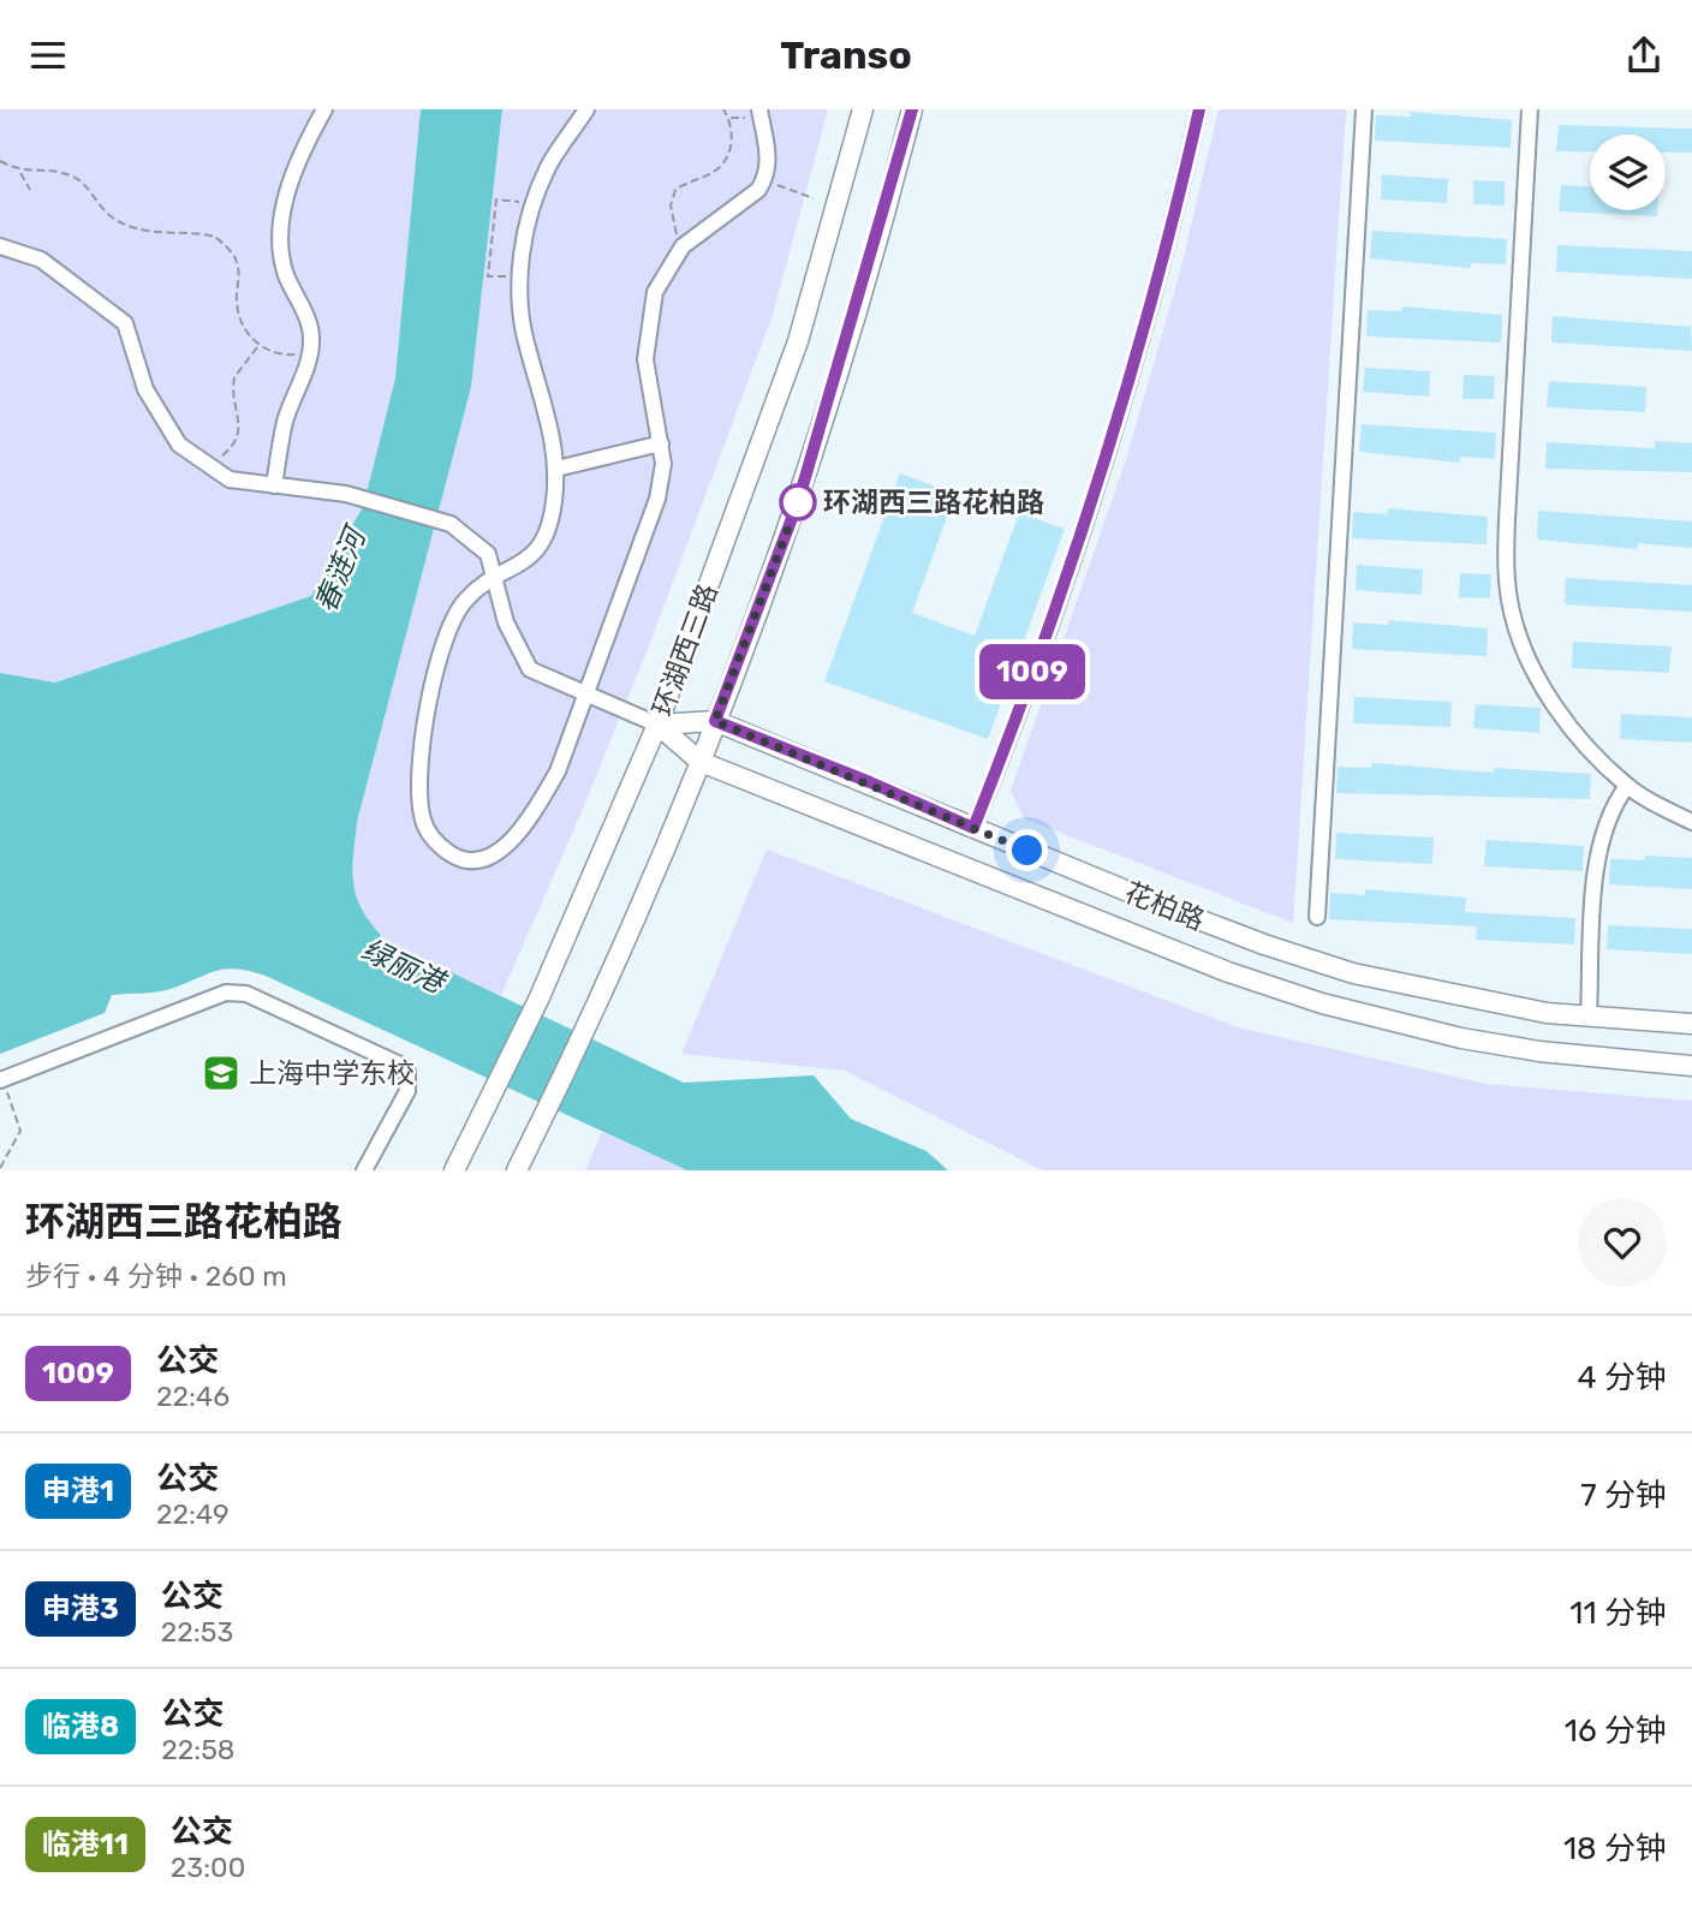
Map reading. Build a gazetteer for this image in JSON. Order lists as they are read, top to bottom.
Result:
{
  "streets": {
    "main road": ["环湖西三路", "花柏路"]
  },
  "crossings": [
    ["环湖西三路", "花柏路"]
  ],
  "water": ["春涟河", "绿丽港"],
  "places": {
    "other": ["环湖西三路花柏路"],
    "school or university": ["上海中学东校"]
  },
  "lines": ["bus line 1009"],
  "page": {
    "header": "Transo",
    "on_map": "1009",
    "heading": ["环湖西三路花柏路", "步行 · 4 分钟 · 260 m"],
    "list": [
      {
        "mark": "1009",
        "name": "公交",
        "note": "22:46",
        "value": "4 分钟"
      },
      {
        "mark": "申港1",
        "name": "公交",
        "note": "22:49",
        "value": "7 分钟"
      },
      {
        "mark": "申港3",
        "name": "公交",
        "note": "22:53",
        "value": "11 分钟"
      },
      {
        "mark": "临港8",
        "name": "公交",
        "note": "22:58",
        "value": "16 分钟"
      },
      {
        "mark": "临港11",
        "name": "公交",
        "note": "23:00",
        "value": "18 分钟"
      }
    ]
  }
}
